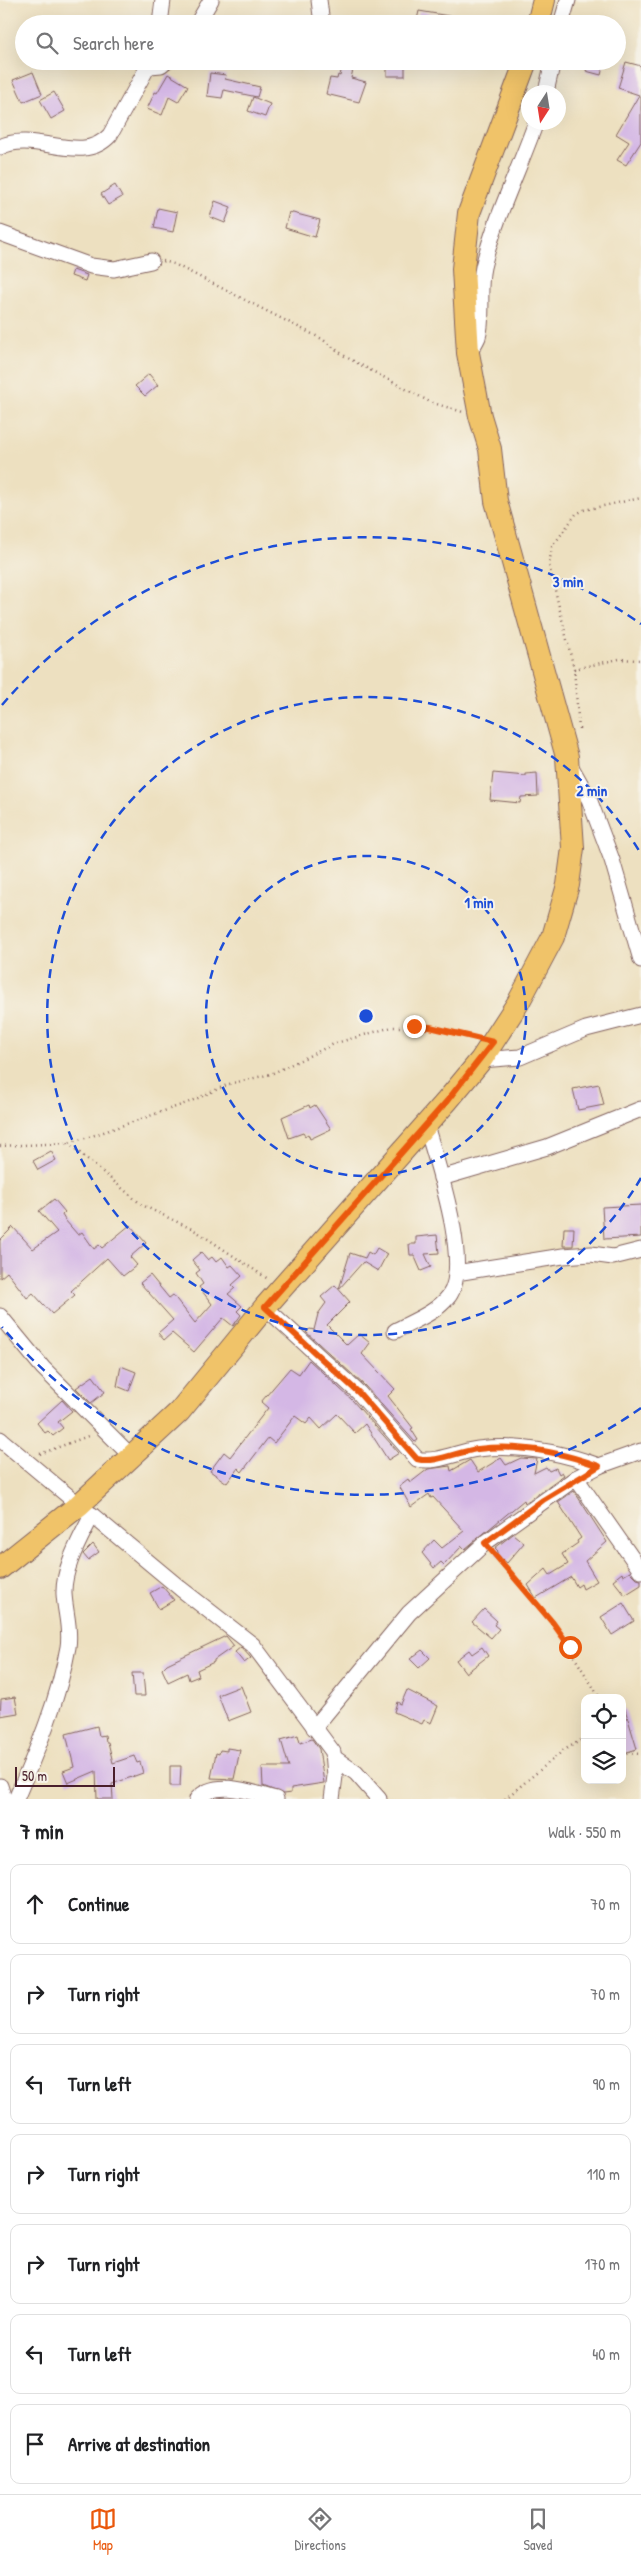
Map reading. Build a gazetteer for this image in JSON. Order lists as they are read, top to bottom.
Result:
{
  "scale_bar": "50 m",
  "north": "bottom",
  "page": {
    "search": "Search here",
    "scale": "50 m",
    "heading": ["7 min", "Walk · 550 m"],
    "list": [
      ["Continue", "70 m"],
      ["Turn right", "70 m"],
      ["Turn left", "90 m"],
      ["Turn right", "110 m"],
      ["Turn right", "170 m"],
      ["Turn left", "40 m"],
      "Arrive at destination"
    ],
    "nav": ["Map", "Directions", "Saved"]
  },
  "rings": ["3 min", "2 min", "1 min"]
}
